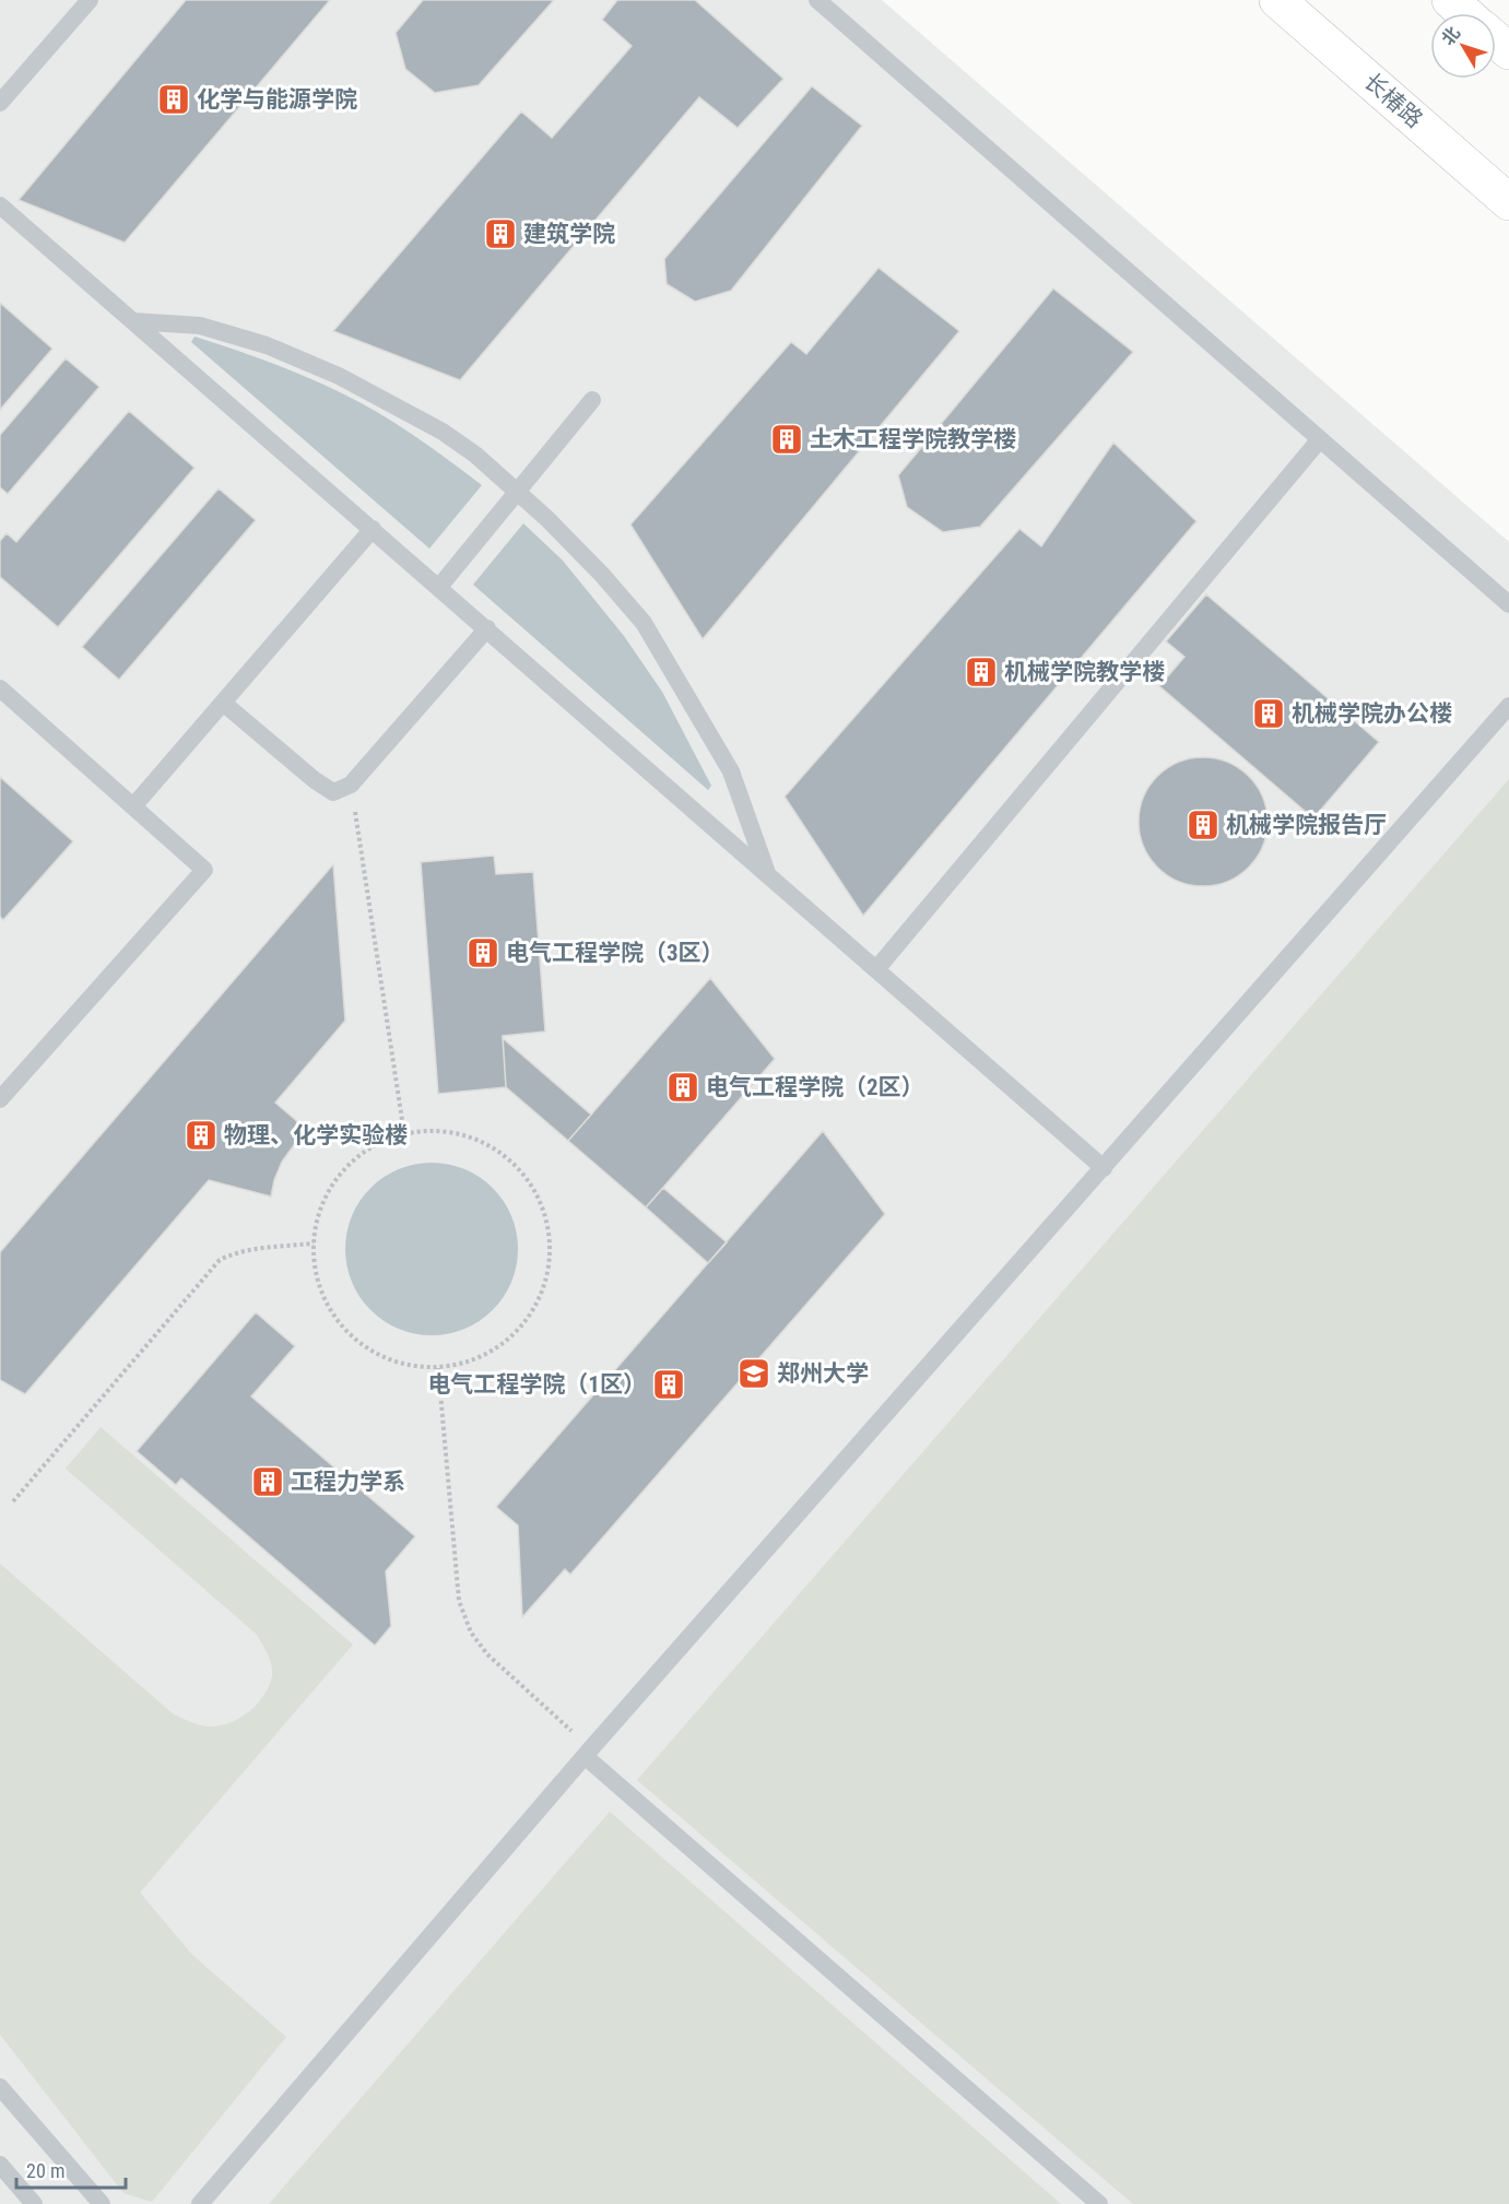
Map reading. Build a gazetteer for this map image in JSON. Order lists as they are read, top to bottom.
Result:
{
  "streets": {
    "main road": ["长椿路"]
  },
  "places": {
    "building": [
      "化学与能源学院",
      "建筑学院",
      "土木工程学院教学楼",
      "机械学院教学楼",
      "机械学院办公楼",
      "机械学院报告厅",
      "电气工程学院（3区）",
      "电气工程学院（2区）",
      "物理、化学实验楼",
      "电气工程学院（1区）",
      "工程力学系"
    ],
    "school or university": ["郑州大学"]
  },
  "scale_bar": "20 m",
  "north": "top left"
}
